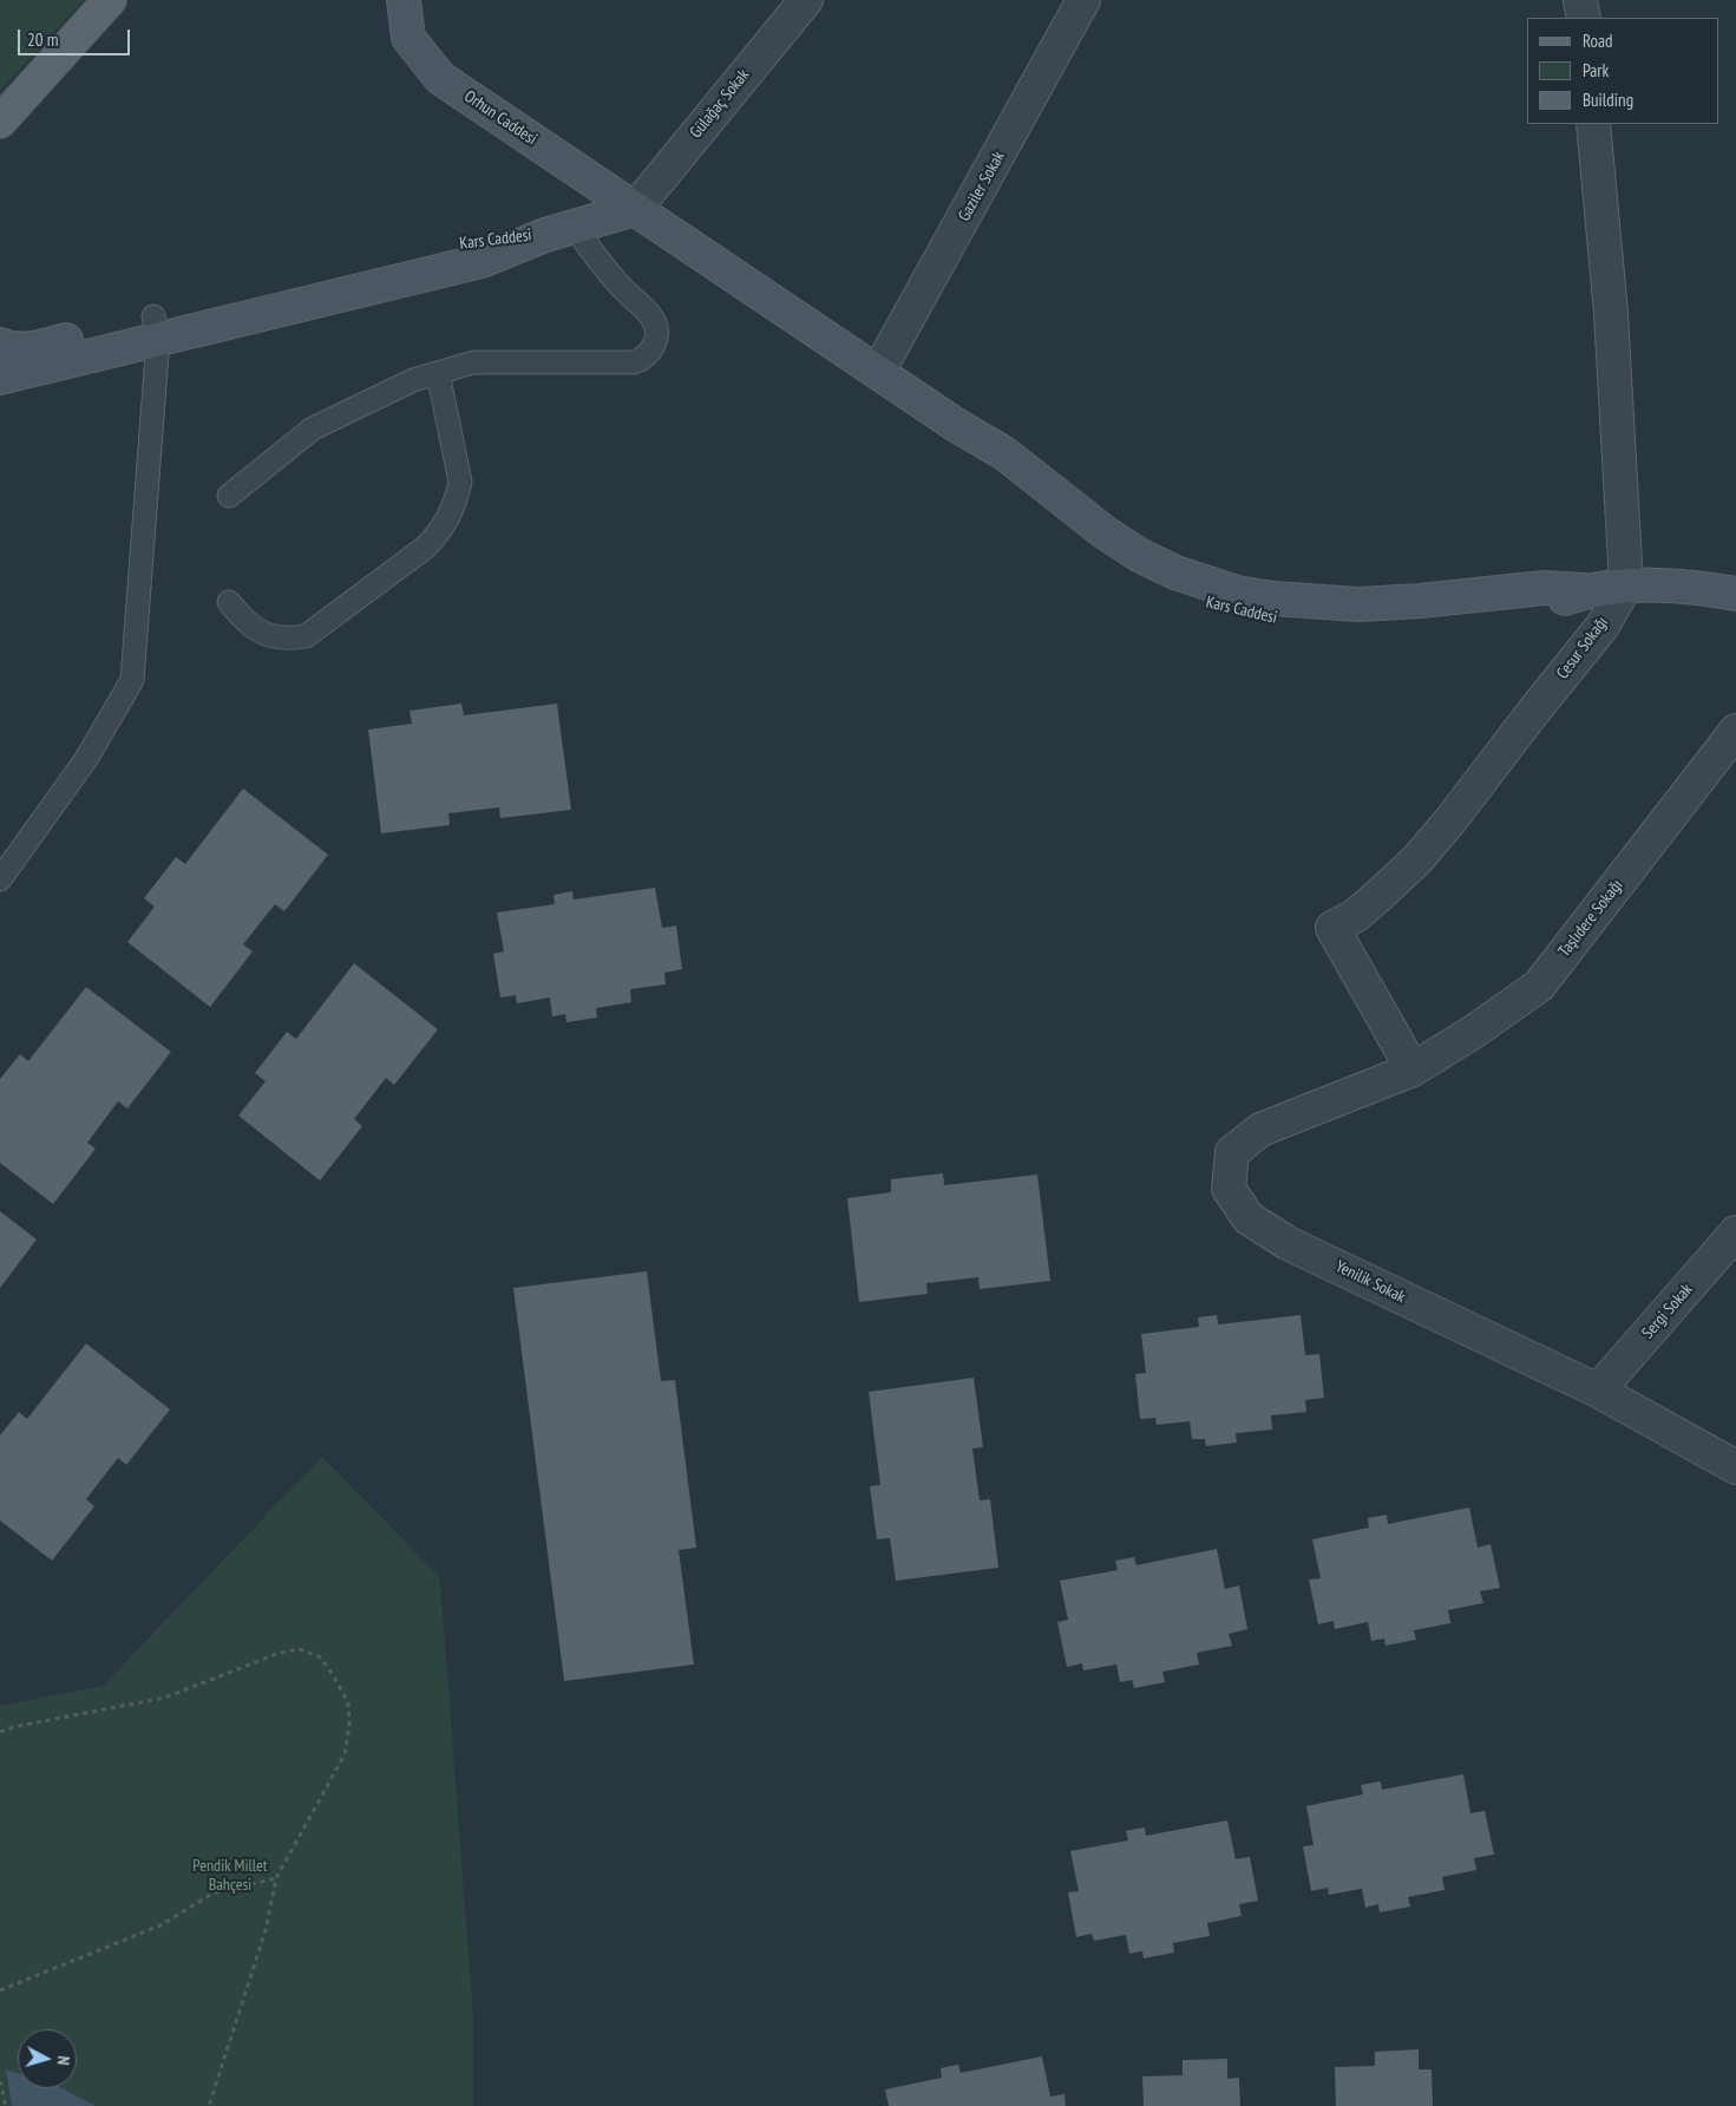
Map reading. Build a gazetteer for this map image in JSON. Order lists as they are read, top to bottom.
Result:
{
  "streets": {
    "street": [
      "Gülağaç Sokak",
      "Orhun Caddesi",
      "Gaziler Sokak",
      "Kars Caddesi",
      "Cesur Sokağı",
      "Taşlıdere Sokağı",
      "Yenilik Sokak",
      "Sergi Sokak"
    ]
  },
  "crossings": [
    ["Gülağaç Sokak", "Orhun Caddesi"],
    ["Gülağaç Sokak", "Kars Caddesi"],
    ["Orhun Caddesi", "Kars Caddesi"],
    ["Gaziler Sokak", "Kars Caddesi"],
    ["Kars Caddesi", "Cesur Sokağı"],
    ["Cesur Sokağı", "Taşlıdere Sokağı"],
    ["Cesur Sokağı", "Yenilik Sokak"],
    ["Taşlıdere Sokağı", "Yenilik Sokak"],
    ["Yenilik Sokak", "Sergi Sokak"]
  ],
  "parks": ["Pendik Millet Bahçesi"],
  "legend": ["Road", "Park", "Building"],
  "scale_bar": "20 m",
  "north": "right"
}
